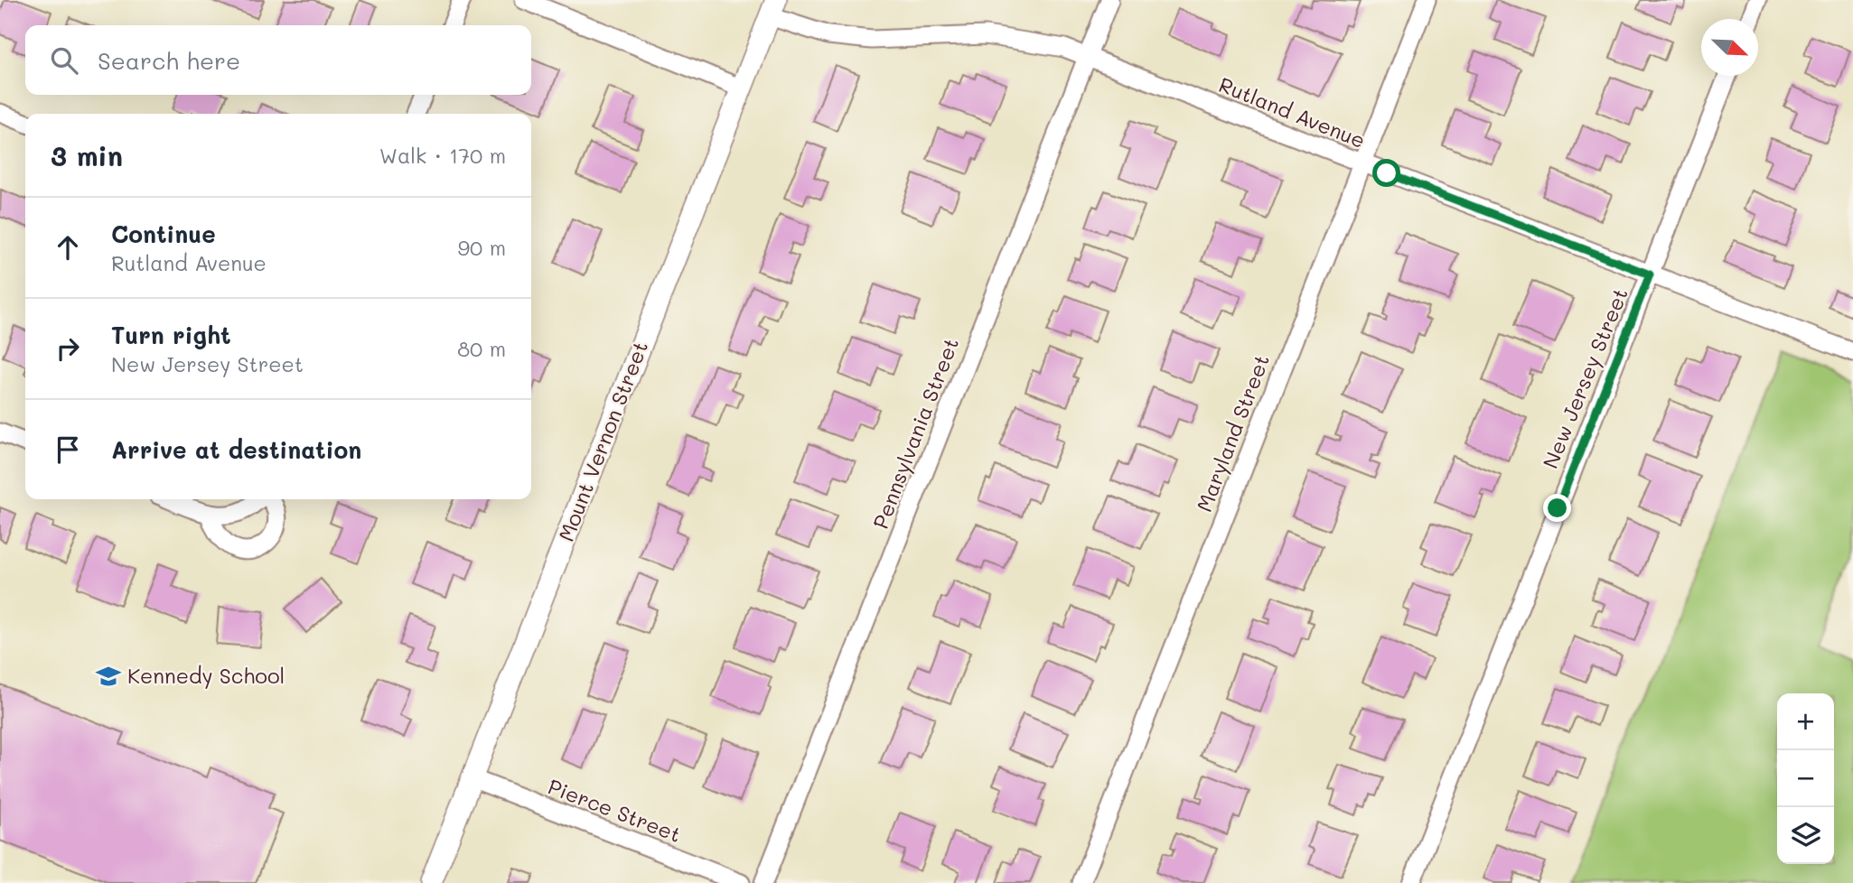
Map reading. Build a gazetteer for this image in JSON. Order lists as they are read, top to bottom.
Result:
{
  "streets": {
    "street": [
      "Rutland Avenue",
      "New Jersey Street",
      "Pennsylvania Street",
      "Maryland Street",
      "Mount Vernon Street",
      "Pierce Street"
    ]
  },
  "crossings": [
    ["Rutland Avenue", "New Jersey Street"],
    ["Rutland Avenue", "Pennsylvania Street"],
    ["Rutland Avenue", "Maryland Street"],
    ["Rutland Avenue", "Mount Vernon Street"],
    ["Mount Vernon Street", "Pierce Street"]
  ],
  "places": {
    "school or university": ["Kennedy School"]
  },
  "north": "bottom right",
  "page": {
    "search": "Search here",
    "heading": ["3 min", "Walk · 170 m"],
    "list": [
      ["Continue", "Rutland Avenue", "90 m"],
      ["Turn right", "New Jersey Street", "80 m"],
      "Arrive at destination"
    ],
    "map_buttons": ["+", "−"]
  }
}
